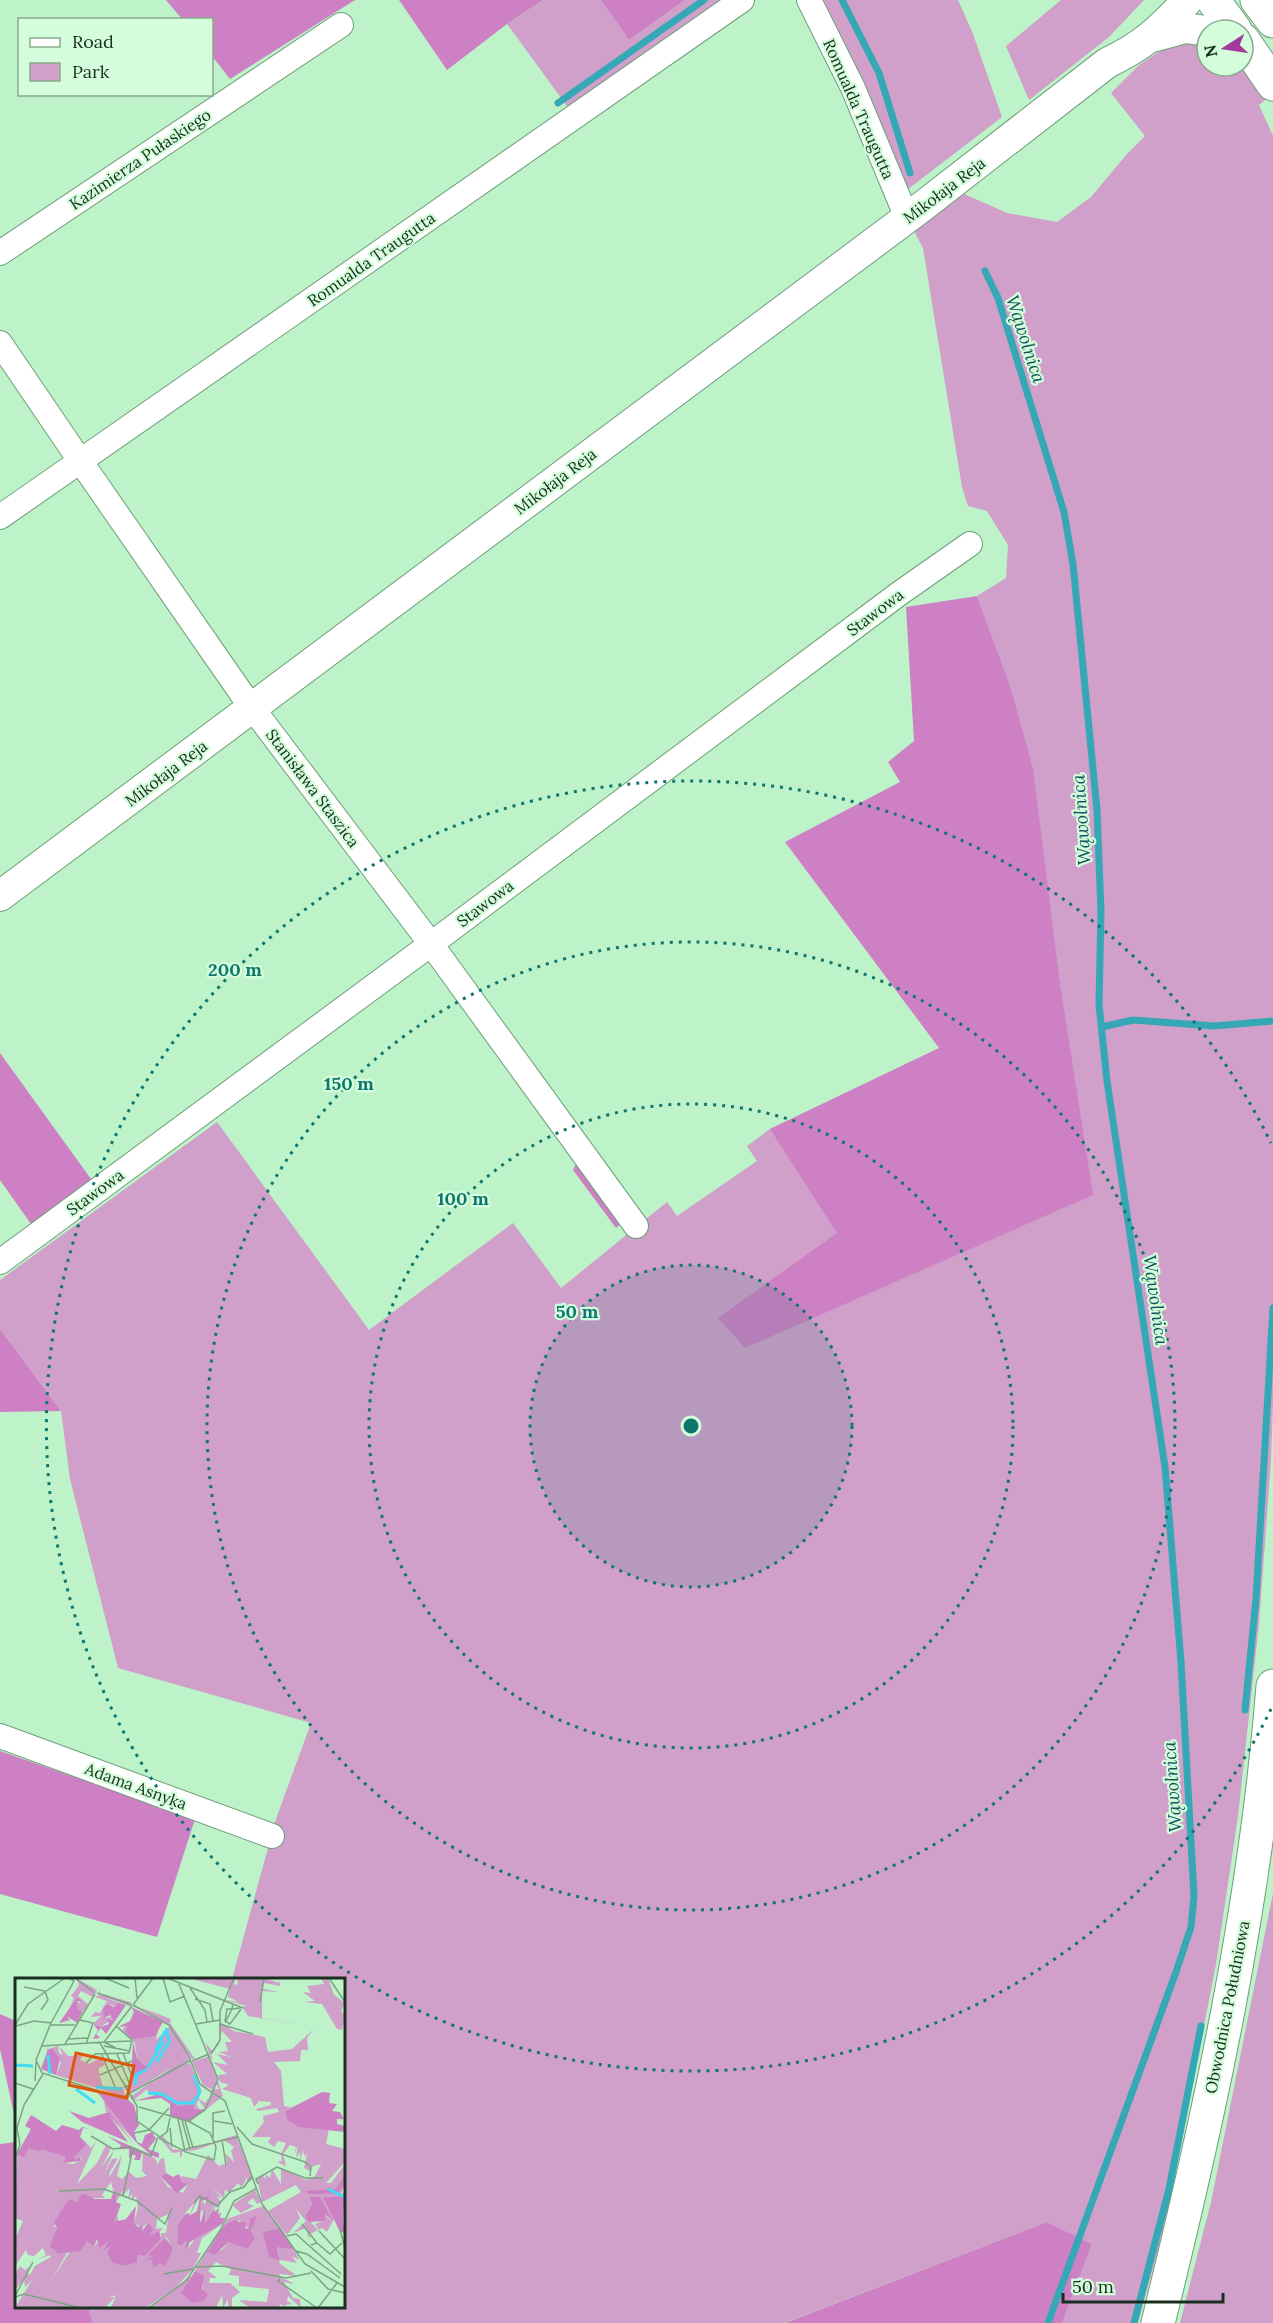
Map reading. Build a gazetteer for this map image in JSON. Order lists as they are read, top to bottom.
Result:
{
  "streets": {
    "main road": ["Obwodnica Południowa"],
    "street": [
      "Romualda Traugutta",
      "Kazimierza Pułaskiego",
      "Mikołaja Reja",
      "Stawowa",
      "Stanisława Staszica",
      "Adama Asnyka"
    ]
  },
  "crossings": [
    ["Romualda Traugutta", "Mikołaja Reja"],
    ["Romualda Traugutta", "Stanisława Staszica"],
    ["Mikołaja Reja", "Stanisława Staszica"],
    ["Stawowa", "Stanisława Staszica"]
  ],
  "water": ["Wąwolnica"],
  "legend": ["Road", "Park"],
  "scale_bar": "50 m",
  "north": "left",
  "rings": [
    "200 m",
    "150 m",
    "100 m",
    "50 m"
  ]
}
